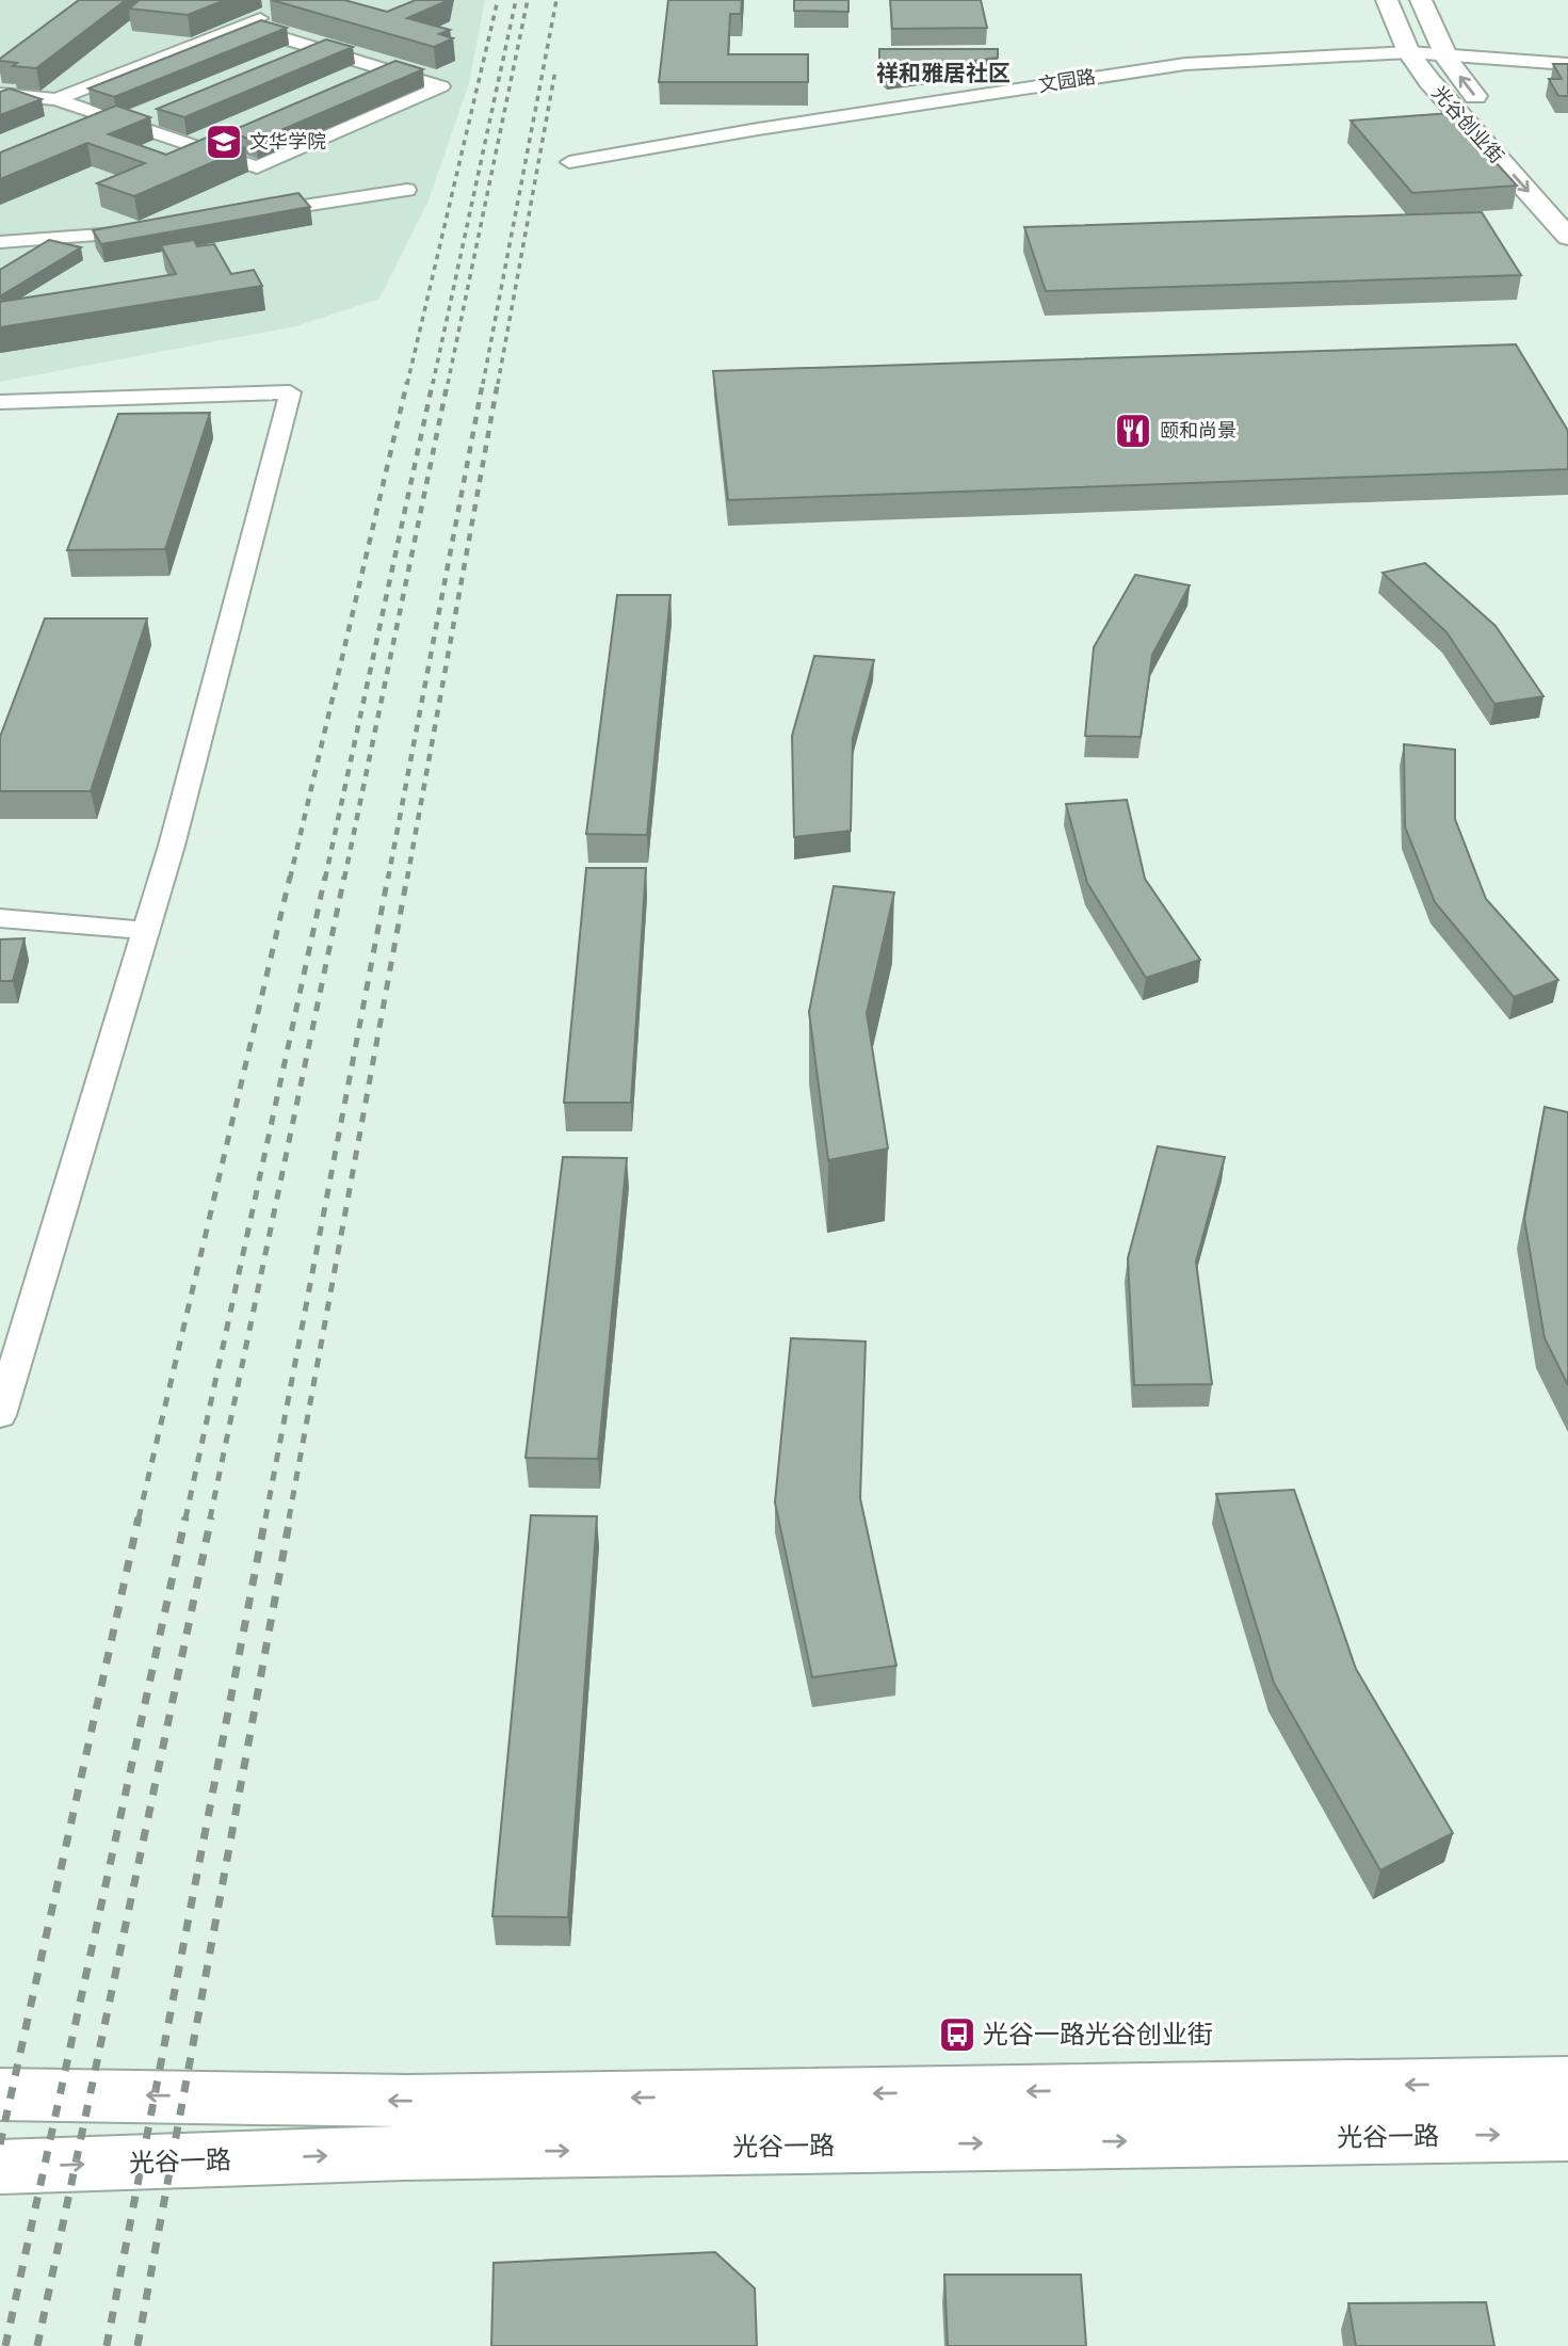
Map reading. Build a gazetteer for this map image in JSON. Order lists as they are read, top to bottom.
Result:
{
  "streets": {
    "main road": ["光谷创业街", "光谷一路"],
    "street": ["文园路"]
  },
  "crossings": [
    ["文园路", "光谷创业街"]
  ],
  "districts": ["祥和雅居社区"],
  "places": {
    "school or university": ["文华学院"],
    "restaurant": ["颐和尚景"],
    "bus stop": ["光谷一路光谷创业街"]
  }
}
